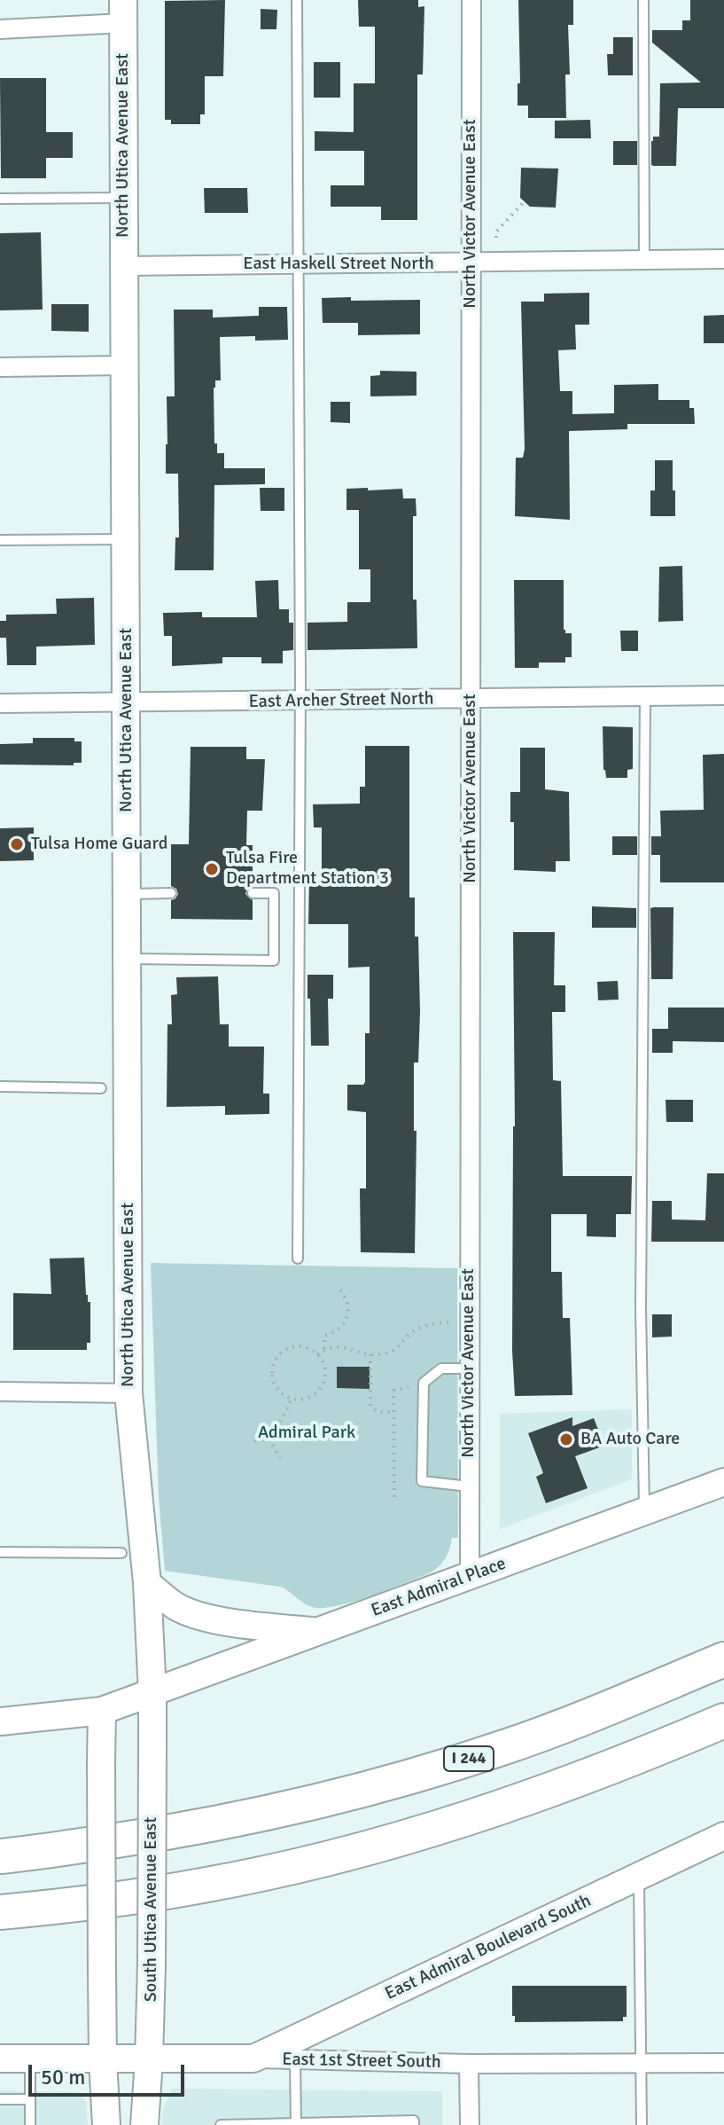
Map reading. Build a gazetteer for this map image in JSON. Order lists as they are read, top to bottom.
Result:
{
  "streets": {
    "highway": ["I 244"],
    "main road": [
      "North Utica Avenue East",
      "East Admiral Place",
      "South Utica Avenue East",
      "East Admiral Boulevard South"
    ],
    "street": [
      "North Victor Avenue East",
      "East Haskell Street North",
      "East Archer Street North",
      "East 1st Street South"
    ]
  },
  "crossings": [
    ["North Utica Avenue East", "East Haskell Street North"],
    ["North Utica Avenue East", "East Archer Street North"],
    ["North Utica Avenue East", "East Admiral Place"],
    ["North Utica Avenue East", "South Utica Avenue East"],
    ["North Victor Avenue East", "East Haskell Street North"],
    ["North Victor Avenue East", "East Archer Street North"],
    ["North Victor Avenue East", "East Admiral Place"],
    ["East Admiral Place", "South Utica Avenue East"],
    ["South Utica Avenue East", "East Admiral Boulevard South"],
    ["East Admiral Boulevard South", "East 1st Street South"]
  ],
  "parks": ["Admiral Park"],
  "places": ["Tulsa Home Guard", "Tulsa Fire Department Station 3", "BA Auto Care"],
  "scale_bar": "50 m"
}
